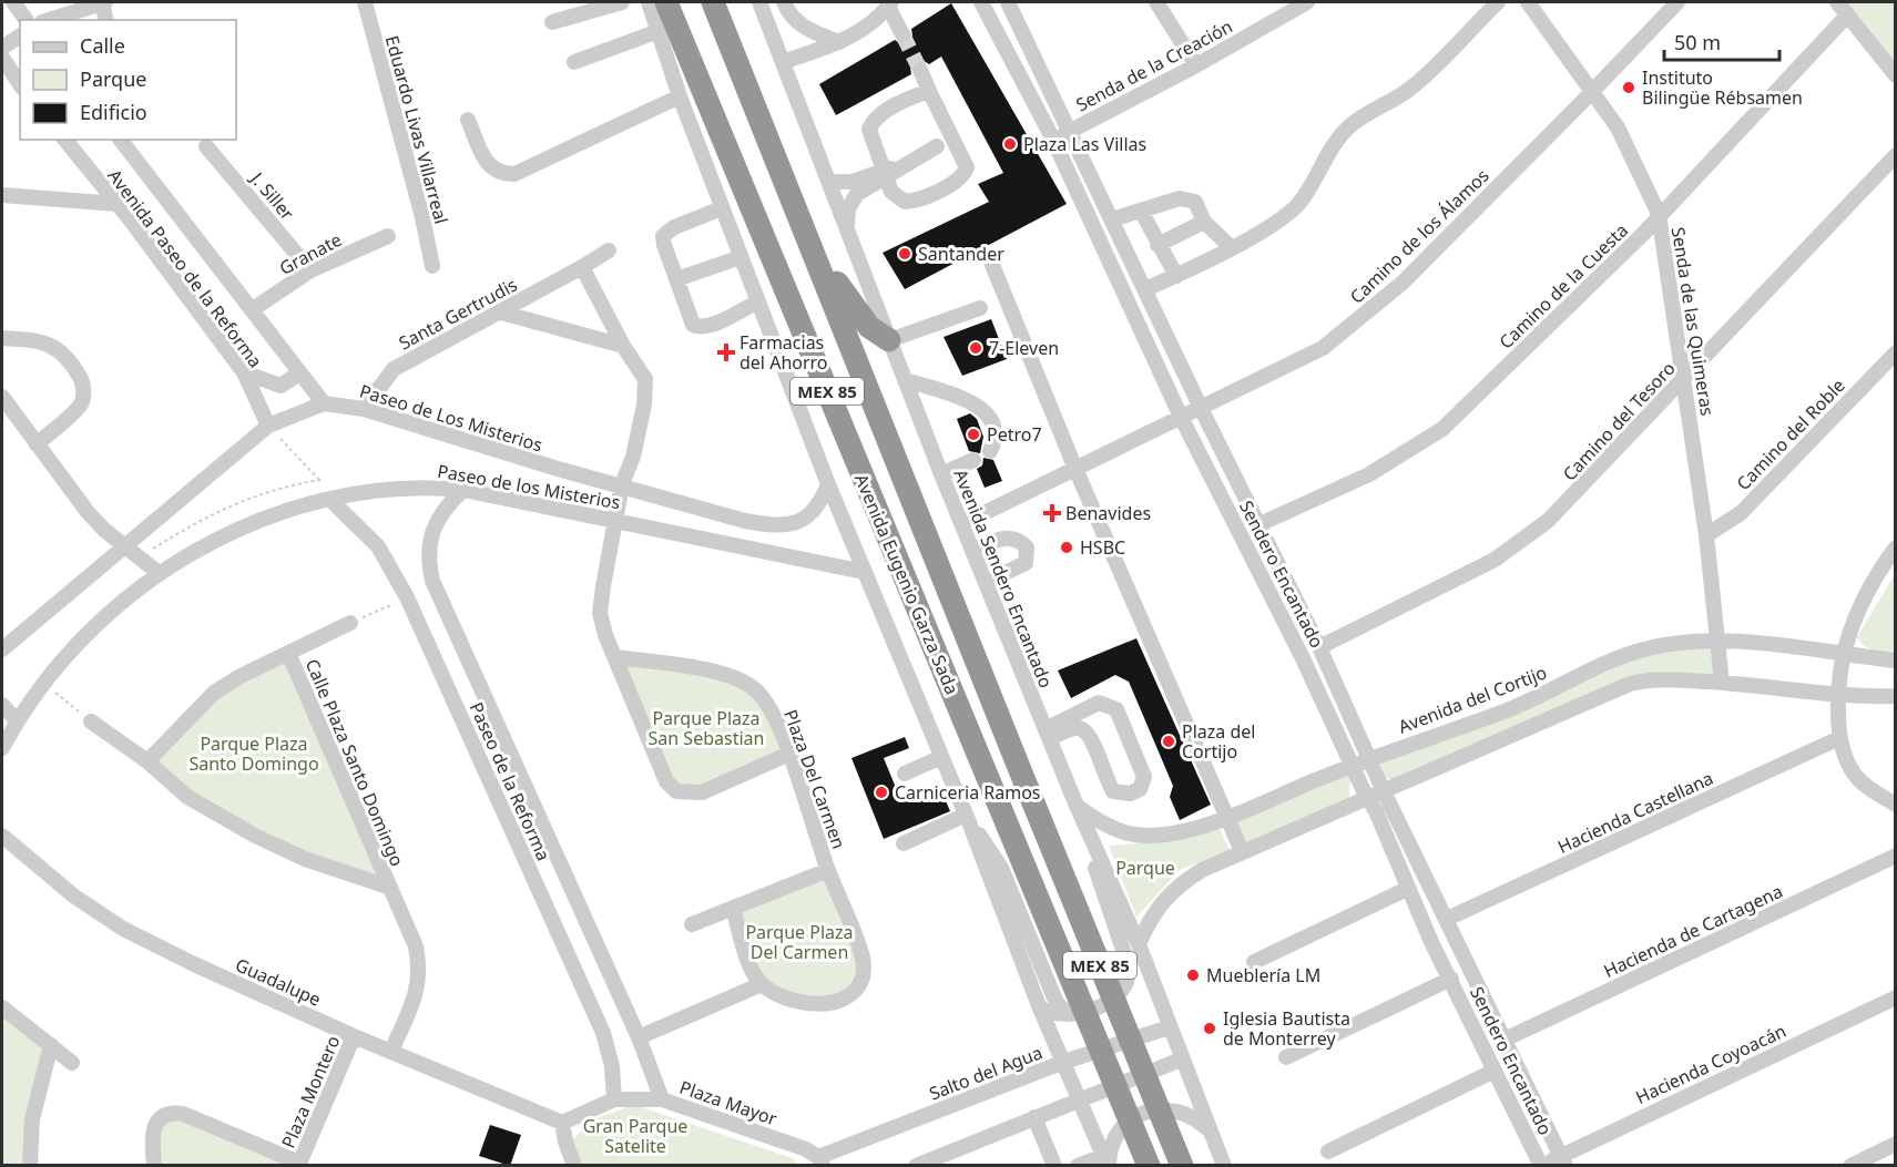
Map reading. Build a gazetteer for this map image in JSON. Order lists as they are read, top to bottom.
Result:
{
  "streets": {
    "highway": ["MEX 85", "Avenida Eugenio Garza Sada"],
    "street": [
      "Senda de la Creación",
      "Eduardo Livas Villarreal",
      "J. Siller",
      "Camino de los Álamos",
      "Granate",
      "Avenida Paseo de la Reforma",
      "Camino de la Cuesta",
      "Santa Gertrudis",
      "Senda de las Quimeras",
      "Paseo de Los Misterios",
      "Camino del Tesoro",
      "Camino del Roble",
      "Paseo de los Misterios",
      "Sendero Encantado",
      "Avenida Sendero Encantado",
      "Avenida del Cortijo",
      "Calle Plaza Santo Domingo",
      "Plaza Del Carmen",
      "Paseo de la Reforma",
      "Hacienda Castellana",
      "Hacienda de Cartagena",
      "Guadalupe",
      "Hacienda Coyoacán",
      "Salto del Agua",
      "Plaza Montero",
      "Plaza Mayor"
    ]
  },
  "crossings": [
    ["Senda de la Creación", "Sendero Encantado"],
    ["J. Siller", "Granate"],
    ["Camino de los Álamos", "Senda de las Quimeras"],
    ["Camino de los Álamos", "Sendero Encantado"],
    ["Camino de los Álamos", "Avenida Sendero Encantado"],
    ["Granate", "Avenida Paseo de la Reforma"],
    ["Avenida Paseo de la Reforma", "Paseo de Los Misterios"],
    ["Camino de la Cuesta", "Senda de las Quimeras"],
    ["Camino de la Cuesta", "Sendero Encantado"],
    ["Santa Gertrudis", "Paseo de Los Misterios"],
    ["Senda de las Quimeras", "Camino del Tesoro"],
    ["Senda de las Quimeras", "Camino del Roble"],
    ["Senda de las Quimeras", "Avenida del Cortijo"],
    ["Paseo de Los Misterios", "Avenida Eugenio Garza Sada"],
    ["Camino del Tesoro", "Sendero Encantado"],
    ["Paseo de los Misterios", "Avenida Eugenio Garza Sada"],
    ["Paseo de los Misterios", "Paseo de la Reforma"],
    ["Sendero Encantado", "Avenida del Cortijo"],
    ["Sendero Encantado", "Hacienda Castellana"],
    ["Sendero Encantado", "Hacienda de Cartagena"],
    ["Sendero Encantado", "Hacienda Coyoacán"],
    ["Avenida Sendero Encantado", "Avenida del Cortijo"],
    ["Avenida Sendero Encantado", "Salto del Agua"],
    ["Avenida Eugenio Garza Sada", "Salto del Agua"],
    ["Calle Plaza Santo Domingo", "Guadalupe"],
    ["Paseo de la Reforma", "Plaza Mayor"],
    ["Guadalupe", "Plaza Montero"],
    ["Salto del Agua", "Plaza Mayor"]
  ],
  "parks": [
    "Parque Plaza San Sebastian",
    "Parque Plaza Santo Domingo",
    "Parque",
    "Parque Plaza Del Carmen",
    "Gran Parque Satelite"
  ],
  "places": {
    "other": [
      "Instituto Bilingüe Rébsamen",
      "Plaza Las Villas",
      "Santander",
      "7-Eleven",
      "Petro7",
      "HSBC",
      "Plaza del Cortijo",
      "Carniceria Ramos",
      "Mueblería LM",
      "Iglesia Bautista de Monterrey"
    ],
    "health": ["Farmacias del Ahorro", "Benavides"]
  },
  "legend": ["Calle", "Parque", "Edificio"],
  "scale_bar": "50 m"
}
